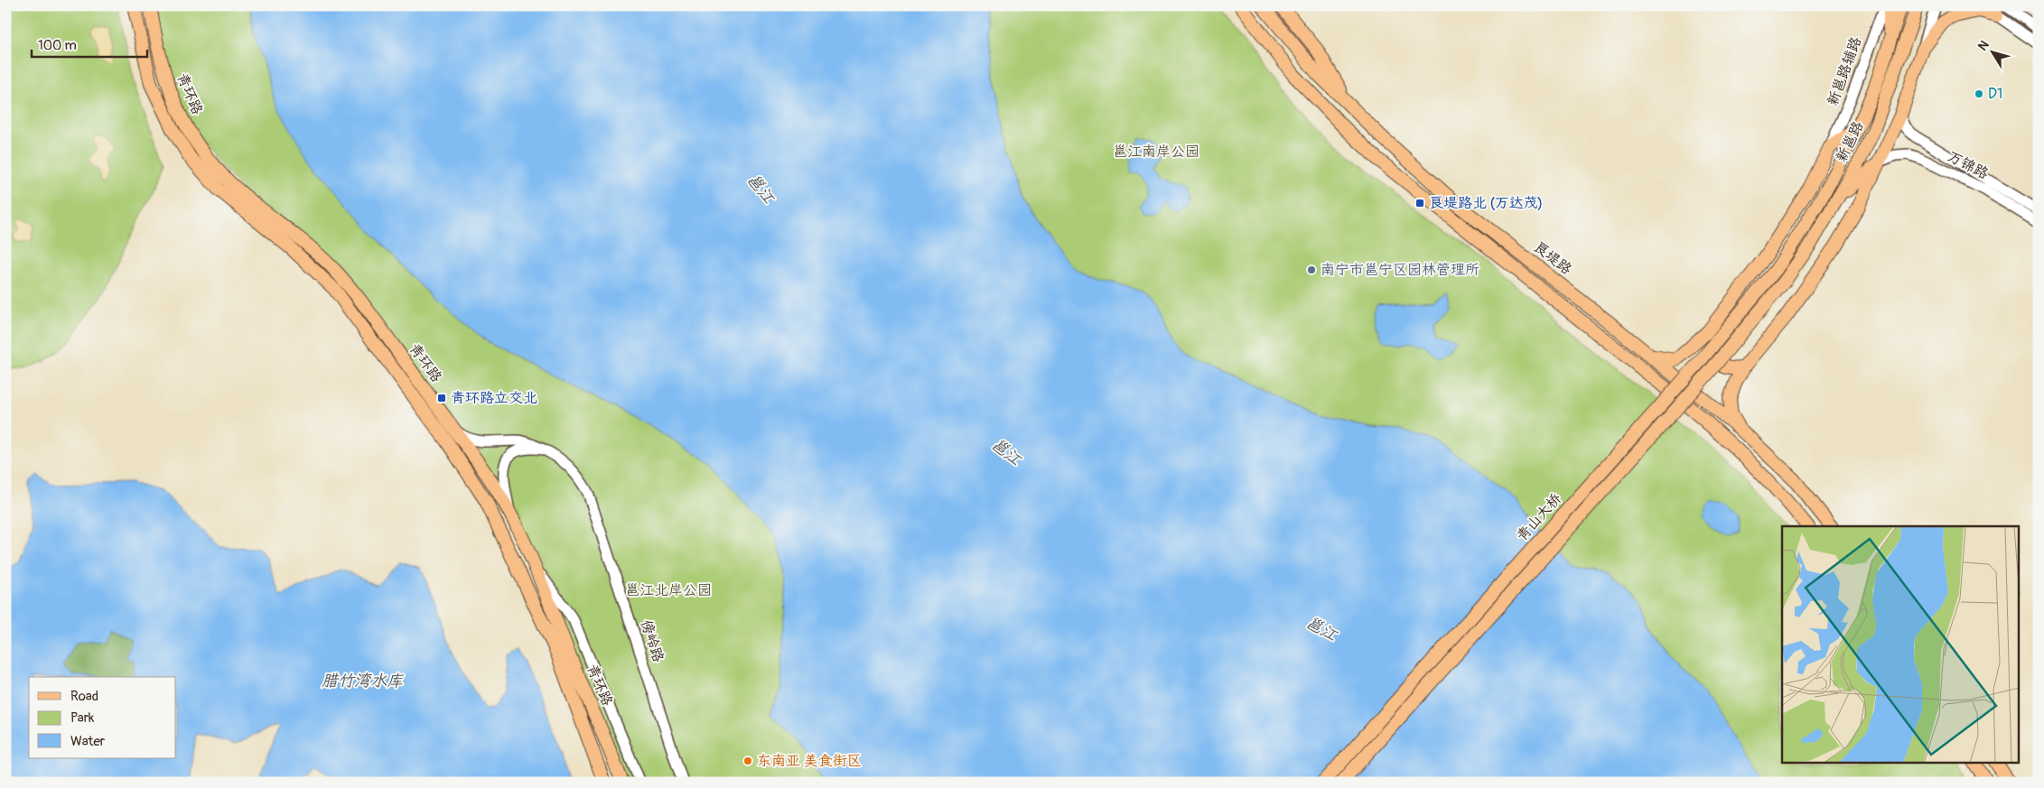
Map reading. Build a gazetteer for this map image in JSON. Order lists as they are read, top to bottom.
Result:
{
  "streets": {
    "main road": [
      "青环路",
      "新邕路",
      "良堤路",
      "青山大桥"
    ],
    "street": ["新邕路辅路", "万锦路", "傍岭路"]
  },
  "crossings": [
    ["青环路", "傍岭路"],
    ["新邕路", "青山大桥"]
  ],
  "water": ["邕江", "腊竹湾水库"],
  "parks": ["邕江南岸公园", "邕江北岸公园"],
  "places": {
    "other": ["D1", "南宁市邕宁区园林管理所", "东南亚 美食街区"],
    "transit": ["良堤路北 (万达茂)", "青环路立交北"]
  },
  "legend": ["Road", "Park", "Water"],
  "scale_bar": "100 m",
  "north": "top left"
}
